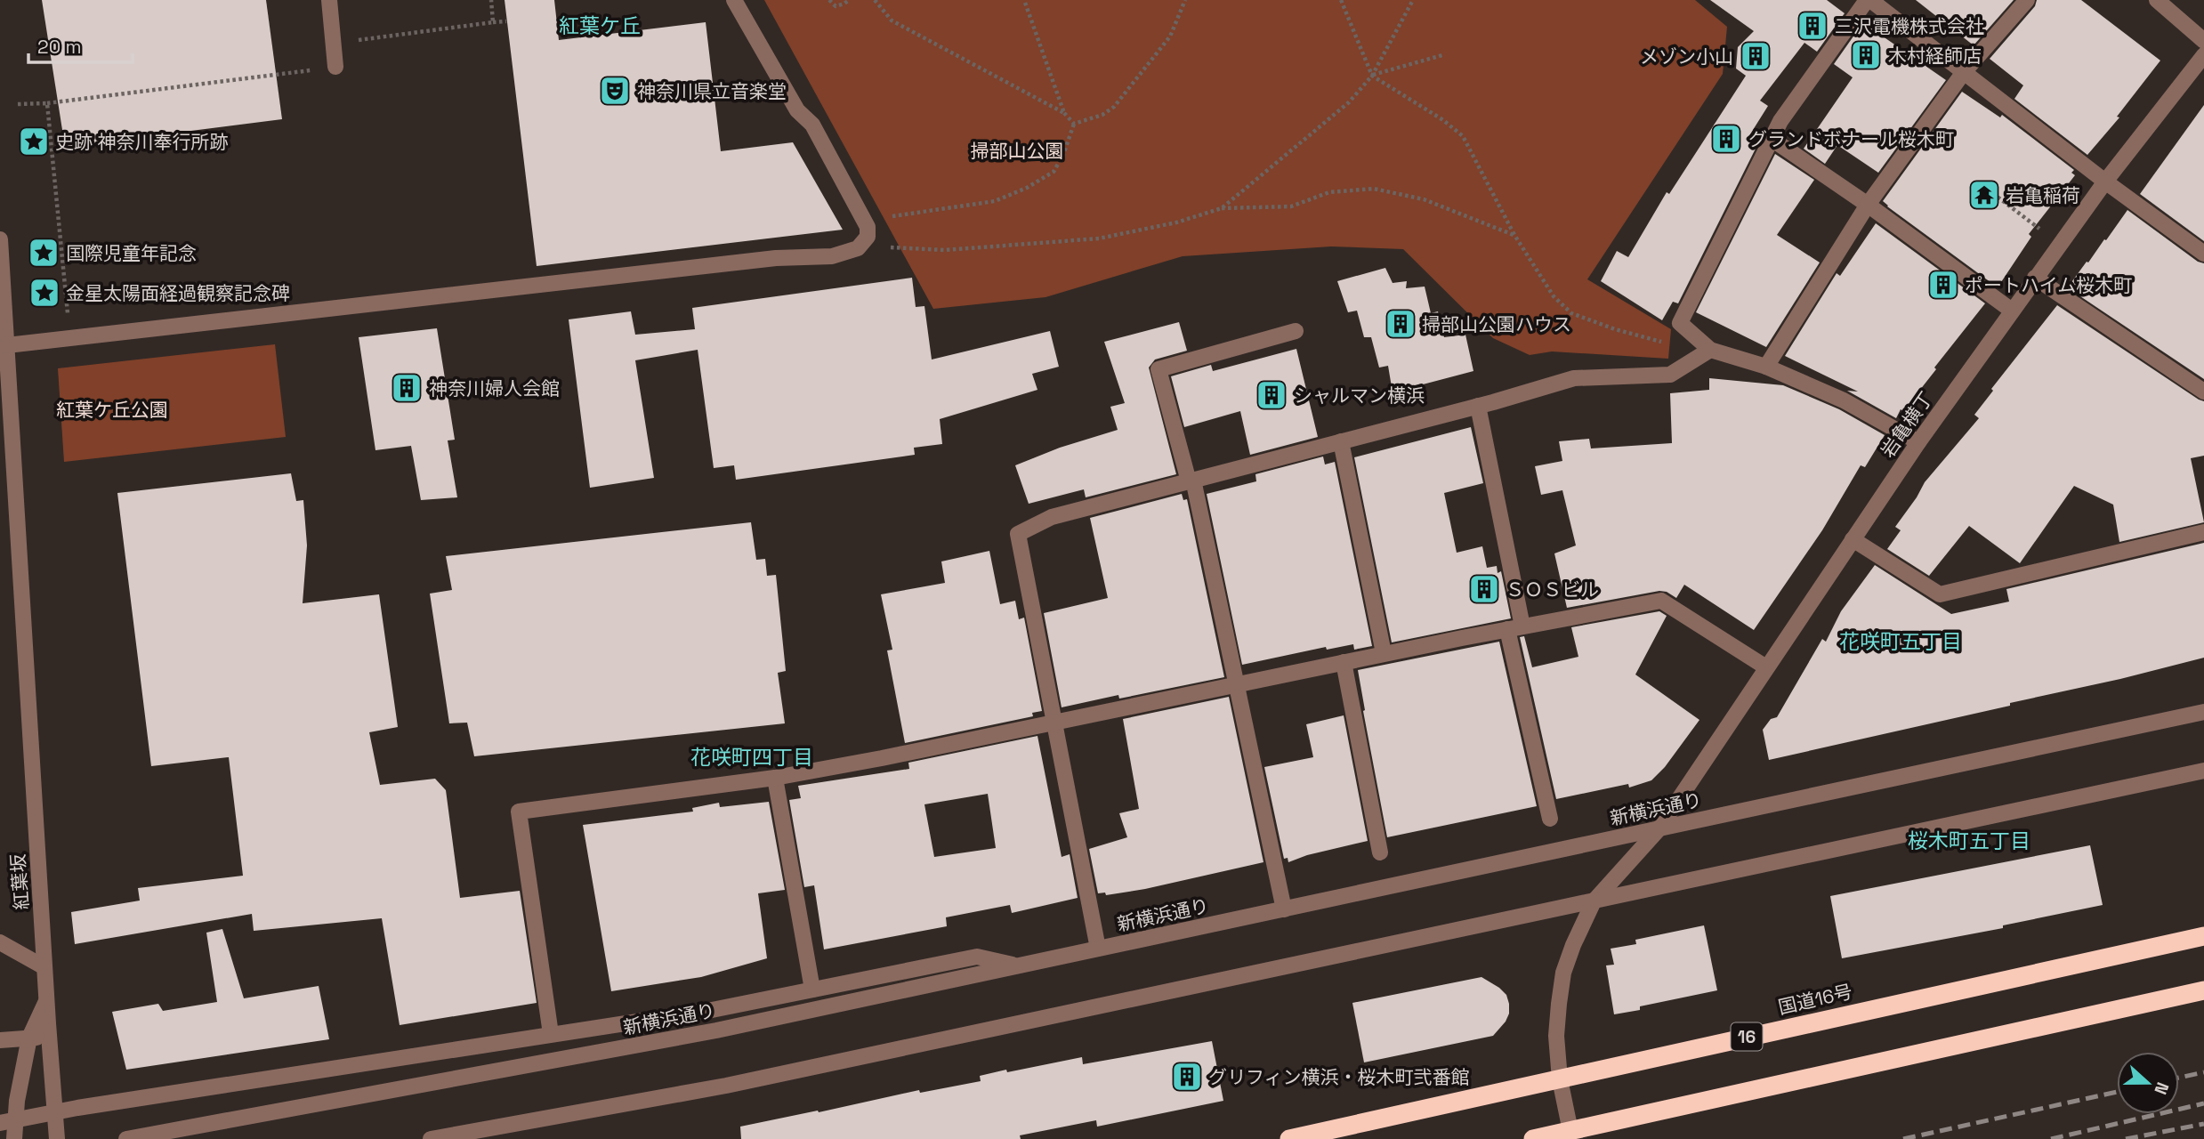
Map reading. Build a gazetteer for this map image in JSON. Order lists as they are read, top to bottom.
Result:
{
  "streets": {
    "highway": ["国道16号", "16"],
    "street": ["岩亀横丁", "新横浜通り", "紅葉坂"]
  },
  "crossings": [
    ["岩亀横丁", "新横浜通り"],
    ["岩亀横丁", "国道16号"]
  ],
  "districts": [
    "紅葉ケ丘",
    "花咲町五丁目",
    "花咲町四丁目",
    "桜木町五丁目"
  ],
  "parks": ["掃部山公園", "紅葉ケ丘公園"],
  "places": {
    "building": [
      "三沢電機株式会社",
      "木村経師店",
      "メゾン小山",
      "グランドボナール桜木町",
      "ポートハイム桜木町",
      "掃部山公園ハウス",
      "神奈川婦人会館",
      "シャルマン横浜",
      "ＳＯＳビル",
      "グリフィン横浜・桜木町弐番館"
    ],
    "theatre": ["神奈川県立音楽堂"],
    "place": ["史跡 神奈川奉行所跡", "国際児童年記念", "金星太陽面経過観察記念碑"],
    "temple": ["岩亀稲荷"]
  },
  "scale_bar": "20 m",
  "north": "right"
}
